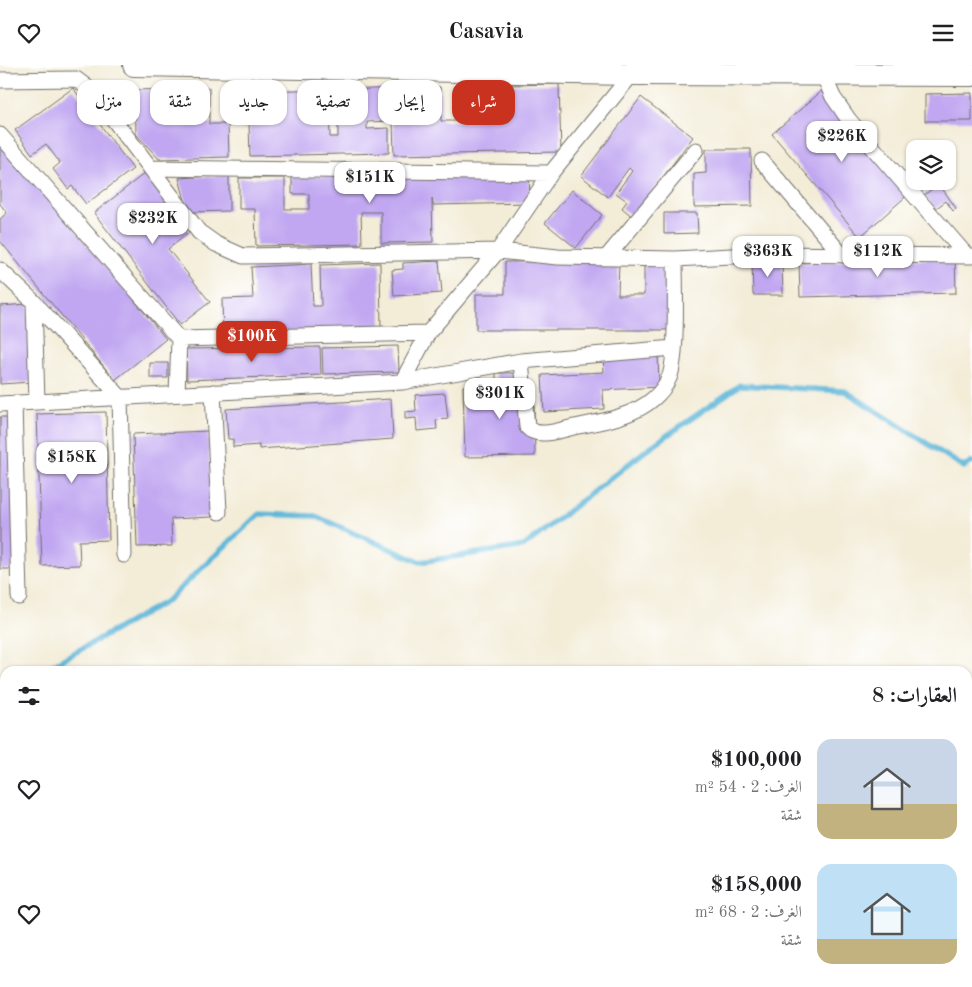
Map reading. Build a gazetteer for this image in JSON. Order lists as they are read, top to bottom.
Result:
{
  "page": {
    "header": "Casavia",
    "chip": [
      "شراء",
      "إيجار",
      "تصفية",
      "جديد",
      "شقة",
      "منزل"
    ],
    "price": [
      "$226K",
      "$151K",
      "$232K",
      "$363K",
      "$112K",
      "$100K",
      "$301K",
      "$158K"
    ],
    "heading": "العقارات: 8",
    "list": [
      {
        "name": "$100,000",
        "note": "الغرف: 2 · 54 m² · شقة"
      },
      {
        "name": "$158,000",
        "note": "الغرف: 2 · 68 m² · شقة"
      }
    ]
  }
}
